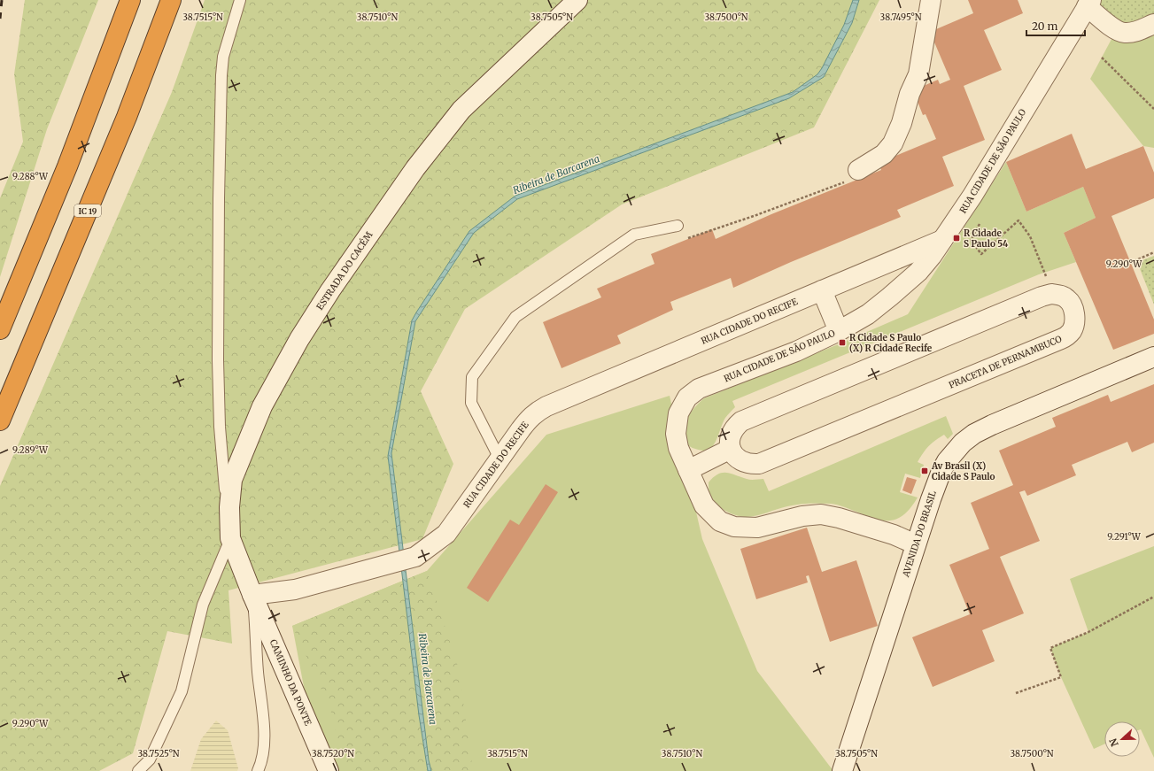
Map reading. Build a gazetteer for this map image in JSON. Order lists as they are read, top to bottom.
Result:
{
  "streets": {
    "highway": ["IC 19"],
    "street": [
      "RUA CIDADE DE SÃO PAULO",
      "ESTRADA DO CACÉM",
      "RUA CIDADE DO RECIFE",
      "PRACETA DE PERNAMBUCO",
      "AVENIDA DO BRASIL",
      "CAMINHO DA PONTE"
    ]
  },
  "crossings": [
    ["RUA CIDADE DE SÃO PAULO", "RUA CIDADE DO RECIFE"],
    ["RUA CIDADE DE SÃO PAULO", "AVENIDA DO BRASIL"],
    ["ESTRADA DO CACÉM", "RUA CIDADE DO RECIFE"],
    ["ESTRADA DO CACÉM", "CAMINHO DA PONTE"],
    ["RUA CIDADE DO RECIFE", "CAMINHO DA PONTE"]
  ],
  "water": ["Ribeira de Barcarena"],
  "places": {
    "transit": ["R Cidade S Paulo 54", "R Cidade S Paulo (X) R Cidade Recife", "Av Brasil (X) Cidade S Paulo"]
  },
  "scale_bar": "20 m",
  "north": "left",
  "coordinates": [
    "38.7515°N",
    "38.7510°N",
    "38.7505°N",
    "38.7500°N",
    "38.7495°N",
    "9.288°W",
    "9.290°W",
    "9.289°W",
    "9.291°W",
    "38.7525°N",
    "38.7520°N"
  ]
}
